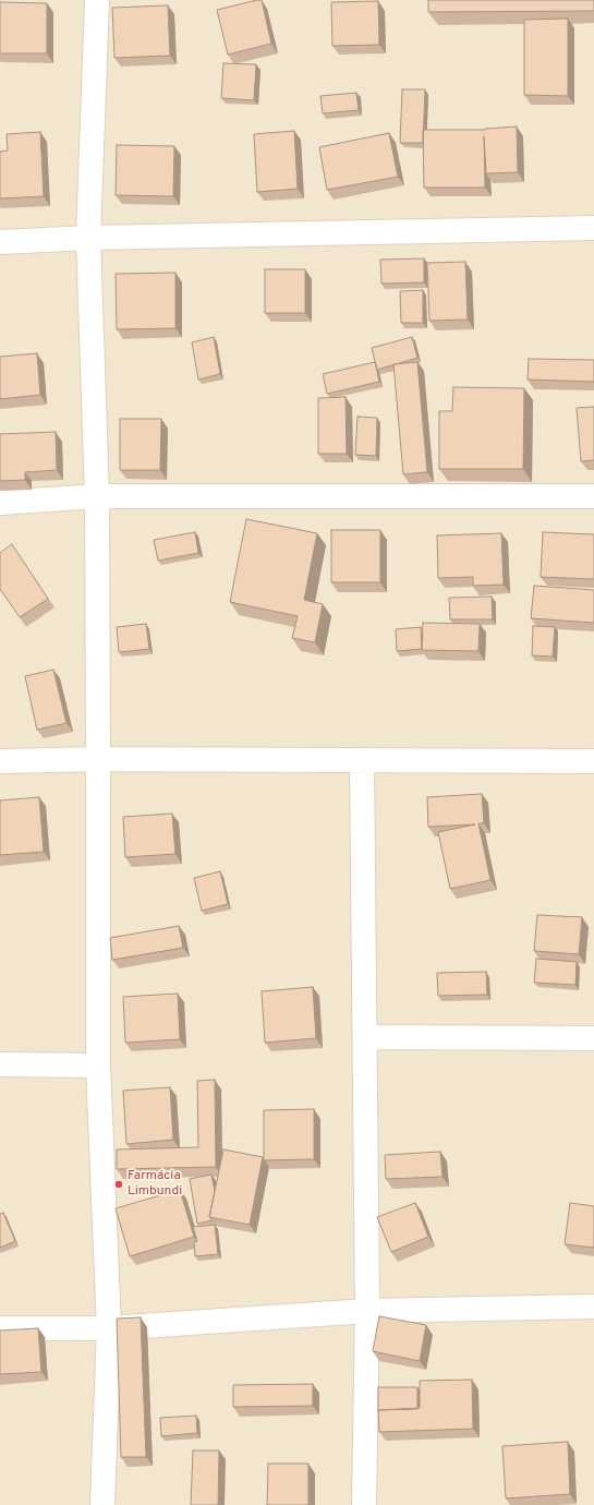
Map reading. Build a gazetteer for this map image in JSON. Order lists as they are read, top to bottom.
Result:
{
  "places": ["Farmácia Limbundi"]
}
